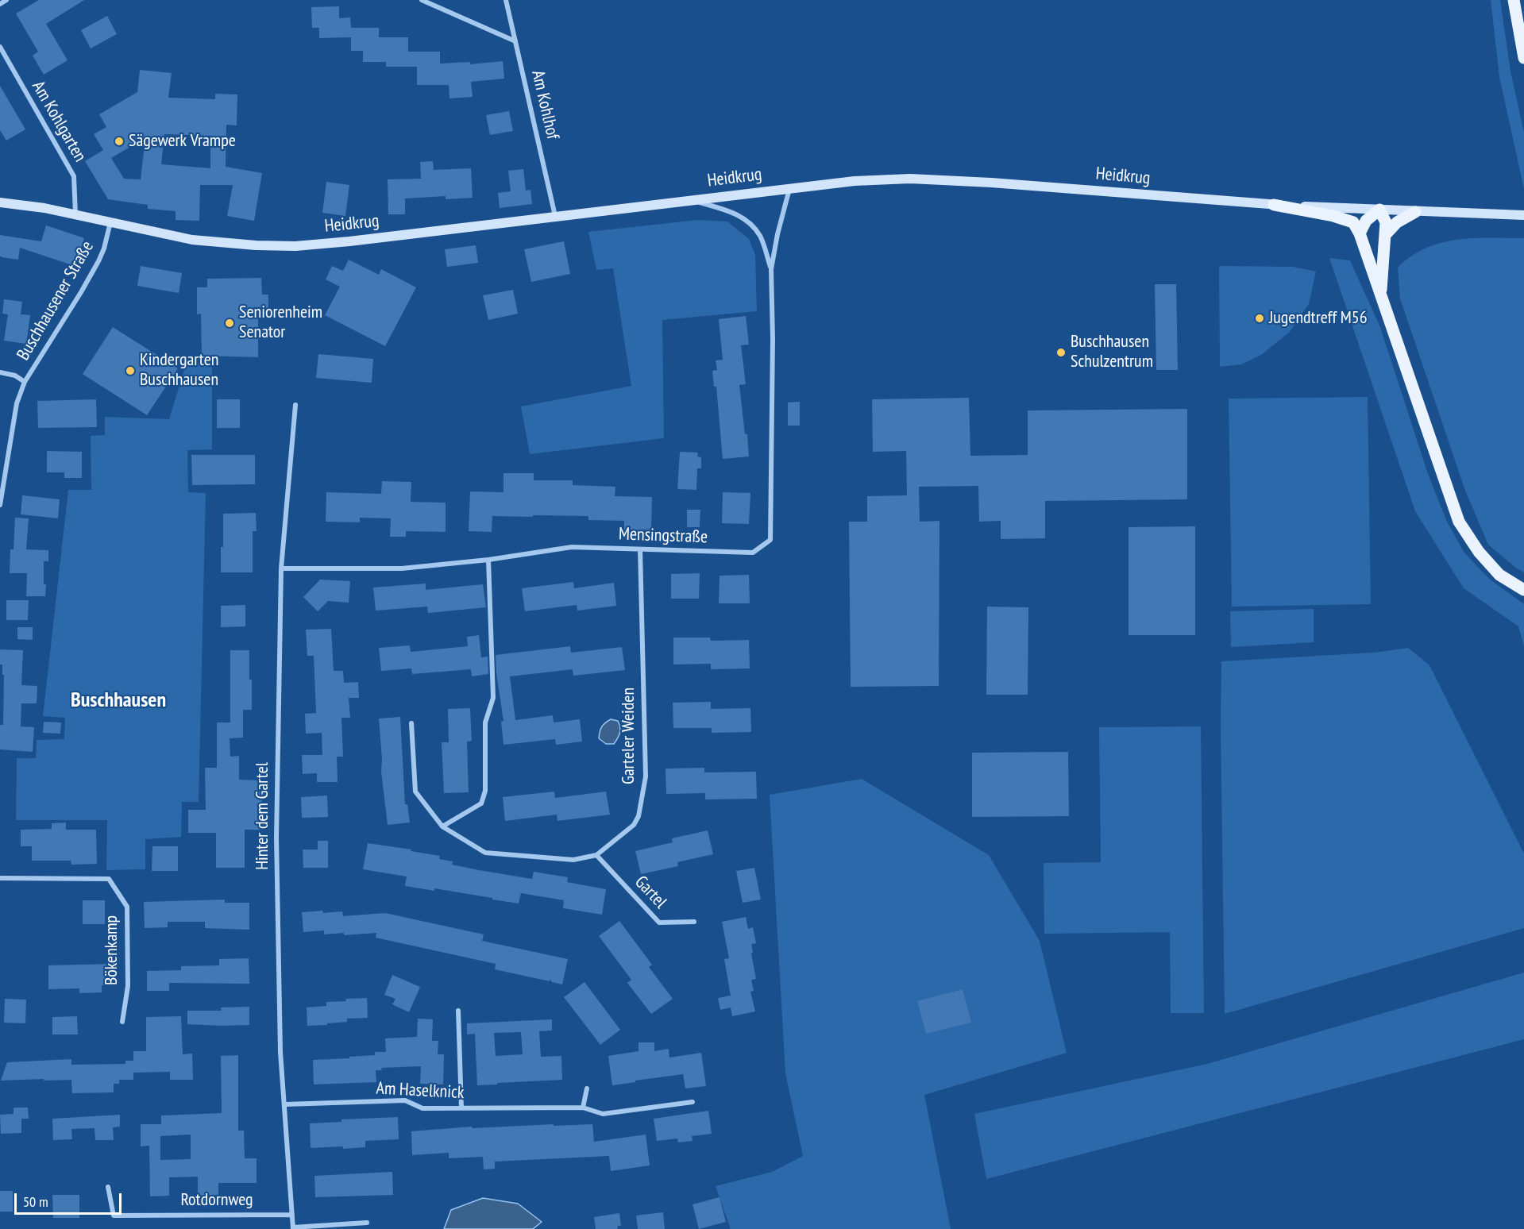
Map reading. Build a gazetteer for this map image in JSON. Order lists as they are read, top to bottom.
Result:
{
  "streets": {
    "main road": ["Heidkrug"],
    "street": [
      "Am Kohlhof",
      "Am Kohlgarten",
      "Buschhausener Straße",
      "Mensingstraße",
      "Garteler Weiden",
      "Hinter dem Gartel",
      "Gartel",
      "Bökenkamp",
      "Am Haselknick",
      "Rotdornweg"
    ]
  },
  "crossings": [
    ["Am Kohlhof", "Heidkrug"],
    ["Am Kohlgarten", "Heidkrug"],
    ["Heidkrug", "Buschhausener Straße"],
    ["Heidkrug", "Mensingstraße"],
    ["Mensingstraße", "Garteler Weiden"],
    ["Mensingstraße", "Hinter dem Gartel"],
    ["Garteler Weiden", "Gartel"],
    ["Hinter dem Gartel", "Am Haselknick"],
    ["Hinter dem Gartel", "Rotdornweg"]
  ],
  "districts": ["Buschhausen"],
  "places": [
    "Sägewerk Vrampe",
    "Jugendtreff M56",
    "Seniorenheim Senator",
    "Buschhausen Schulzentrum",
    "Kindergarten Buschhausen"
  ],
  "scale_bar": "50 m"
}
